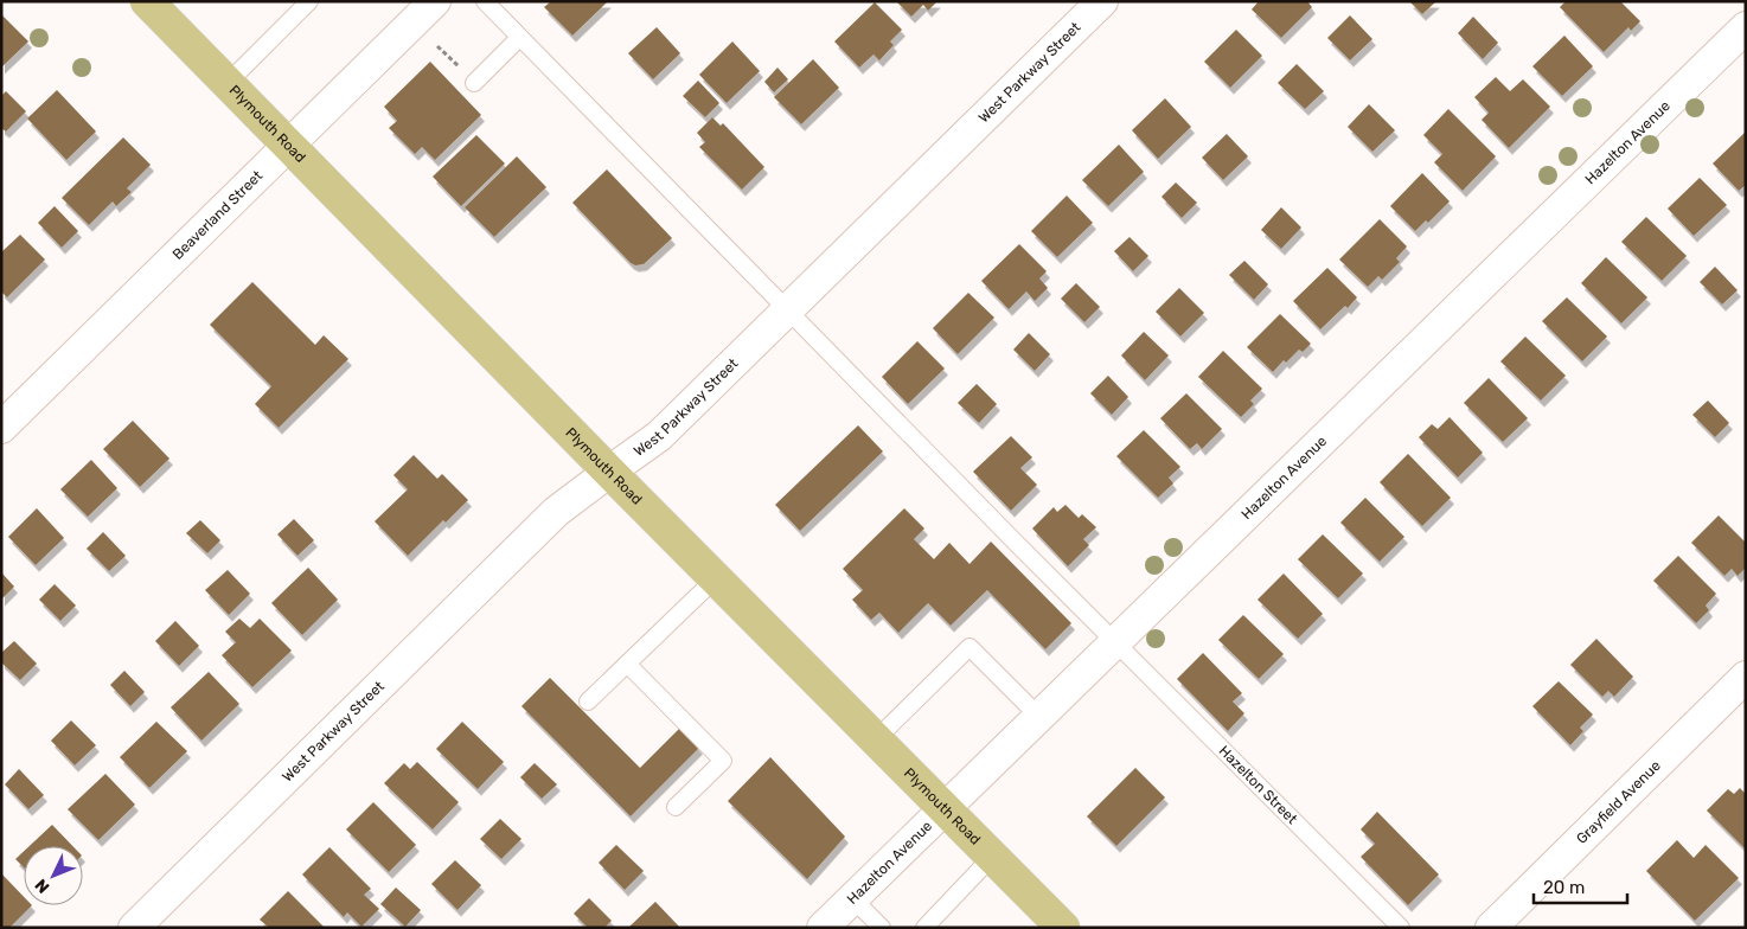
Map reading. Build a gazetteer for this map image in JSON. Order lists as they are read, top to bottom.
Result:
{
  "streets": {
    "main road": ["Plymouth Road"],
    "street": [
      "West Parkway Street",
      "Hazelton Avenue",
      "Beaverland Street",
      "Grayfield Avenue"
    ],
    "lane": ["Hazelton Street"]
  },
  "crossings": [
    ["West Parkway Street", "Plymouth Road"],
    ["West Parkway Street", "Hazelton Street"],
    ["Plymouth Road", "Hazelton Avenue"],
    ["Plymouth Road", "Beaverland Street"],
    ["Hazelton Avenue", "Hazelton Street"]
  ],
  "scale_bar": "20 m",
  "north": "bottom left"
}
